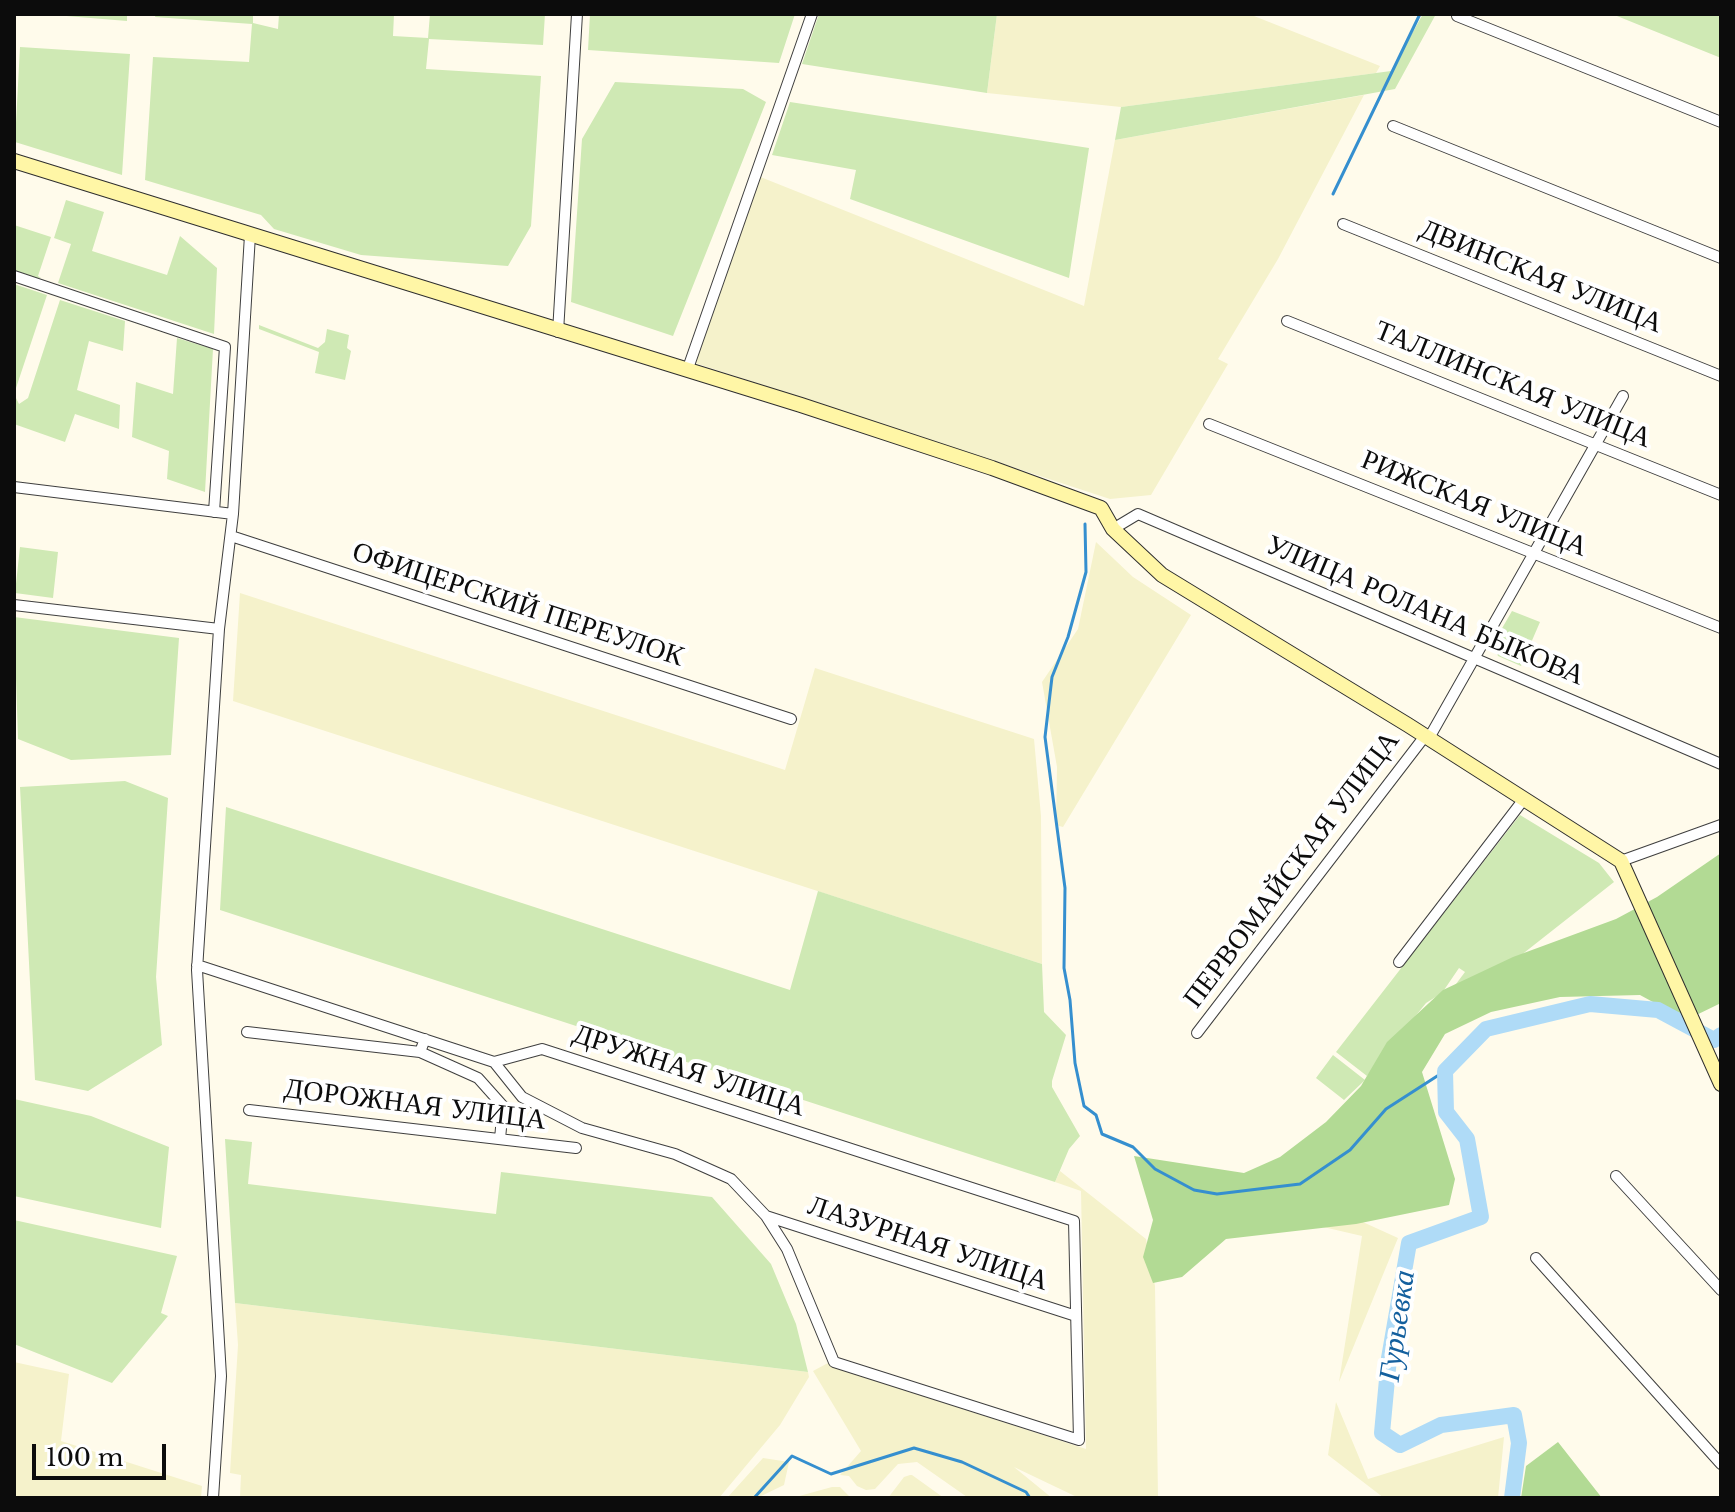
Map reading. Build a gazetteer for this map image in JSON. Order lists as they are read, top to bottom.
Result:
{
  "streets": {
    "street": [
      "ДВИНСКАЯ УЛИЦА",
      "ТАЛЛИНСКАЯ УЛИЦА",
      "РИЖСКАЯ УЛИЦА",
      "ОФИЦЕРСКИЙ ПЕРЕУЛОК",
      "УЛИЦА РОЛАНА БЫКОВА",
      "ПЕРВОМАЙСКАЯ УЛИЦА",
      "ДРУЖНАЯ УЛИЦА",
      "ДОРОЖНАЯ УЛИЦА",
      "ЛАЗУРНАЯ УЛИЦА"
    ]
  },
  "crossings": [
    ["ТАЛЛИНСКАЯ УЛИЦА", "ПЕРВОМАЙСКАЯ УЛИЦА"],
    ["РИЖСКАЯ УЛИЦА", "ПЕРВОМАЙСКАЯ УЛИЦА"],
    ["УЛИЦА РОЛАНА БЫКОВА", "ПЕРВОМАЙСКАЯ УЛИЦА"],
    ["ДРУЖНАЯ УЛИЦА", "ЛАЗУРНАЯ УЛИЦА"]
  ],
  "water": ["Гурьевка"],
  "scale_bar": "100 m"
}
